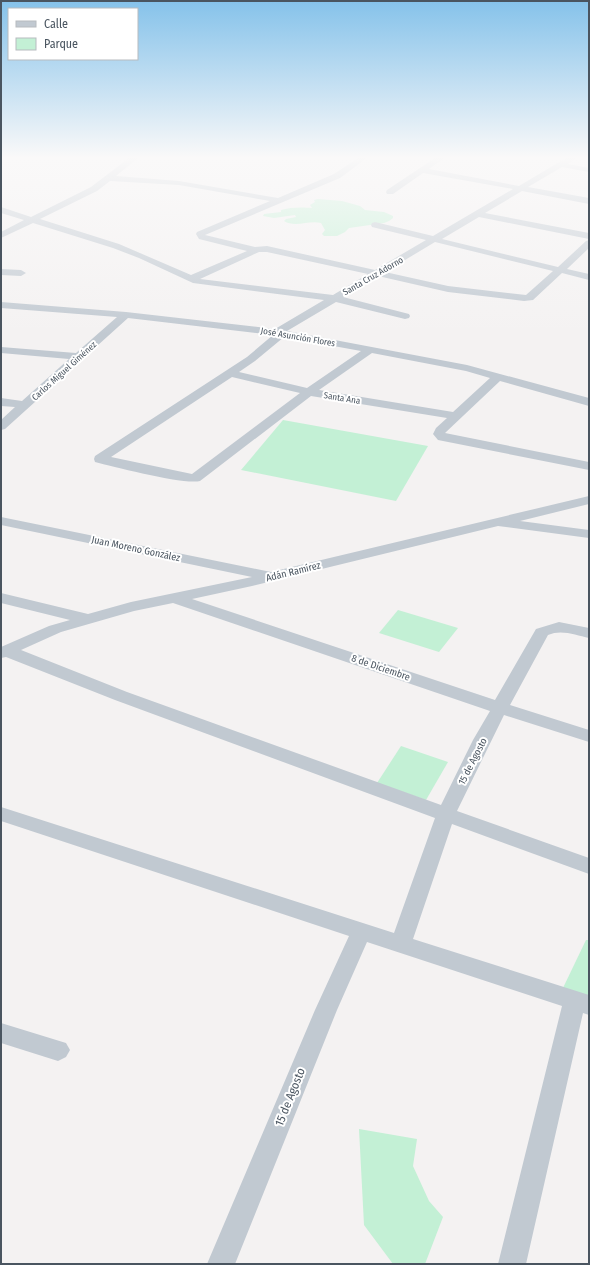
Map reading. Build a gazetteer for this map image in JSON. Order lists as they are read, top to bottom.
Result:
{
  "streets": {
    "street": [
      "Santa Cruz Adorno",
      "José Asunción Flores",
      "Carlos Miguel Giménez",
      "Santa Ana",
      "Juan Moreno González",
      "Adán Ramírez",
      "8 de Diciembre",
      "15 de Agosto"
    ]
  },
  "crossings": [
    ["Santa Cruz Adorno", "José Asunción Flores"],
    ["Santa Cruz Adorno", "Santa Ana"],
    ["José Asunción Flores", "Carlos Miguel Giménez"],
    ["Juan Moreno González", "Adán Ramírez"],
    ["Adán Ramírez", "8 de Diciembre"],
    ["8 de Diciembre", "15 de Agosto"]
  ],
  "legend": ["Calle", "Parque"]
}
